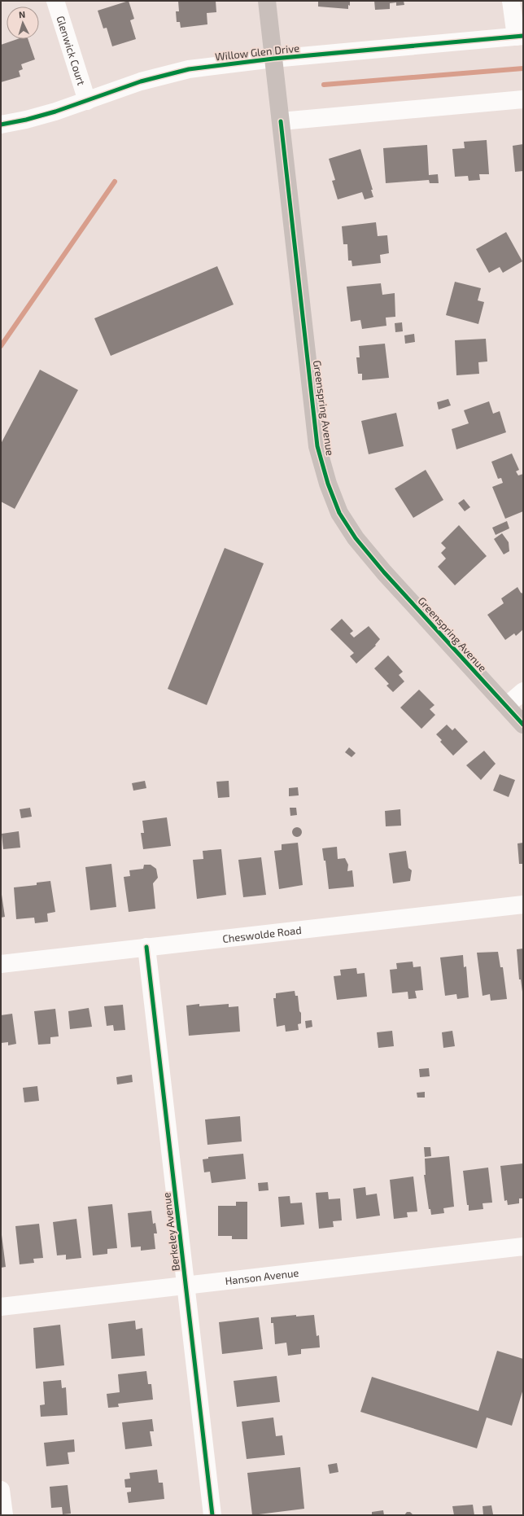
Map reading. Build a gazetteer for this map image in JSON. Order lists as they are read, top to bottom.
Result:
{
  "streets": {
    "main road": ["Greenspring Avenue"],
    "street": [
      "Glenwick Court",
      "Willow Glen Drive",
      "Cheswolde Road",
      "Berkeley Avenue",
      "Hanson Avenue"
    ]
  },
  "crossings": [
    ["Glenwick Court", "Willow Glen Drive"],
    ["Willow Glen Drive", "Greenspring Avenue"],
    ["Cheswolde Road", "Berkeley Avenue"],
    ["Berkeley Avenue", "Hanson Avenue"]
  ],
  "north": "top"
}
